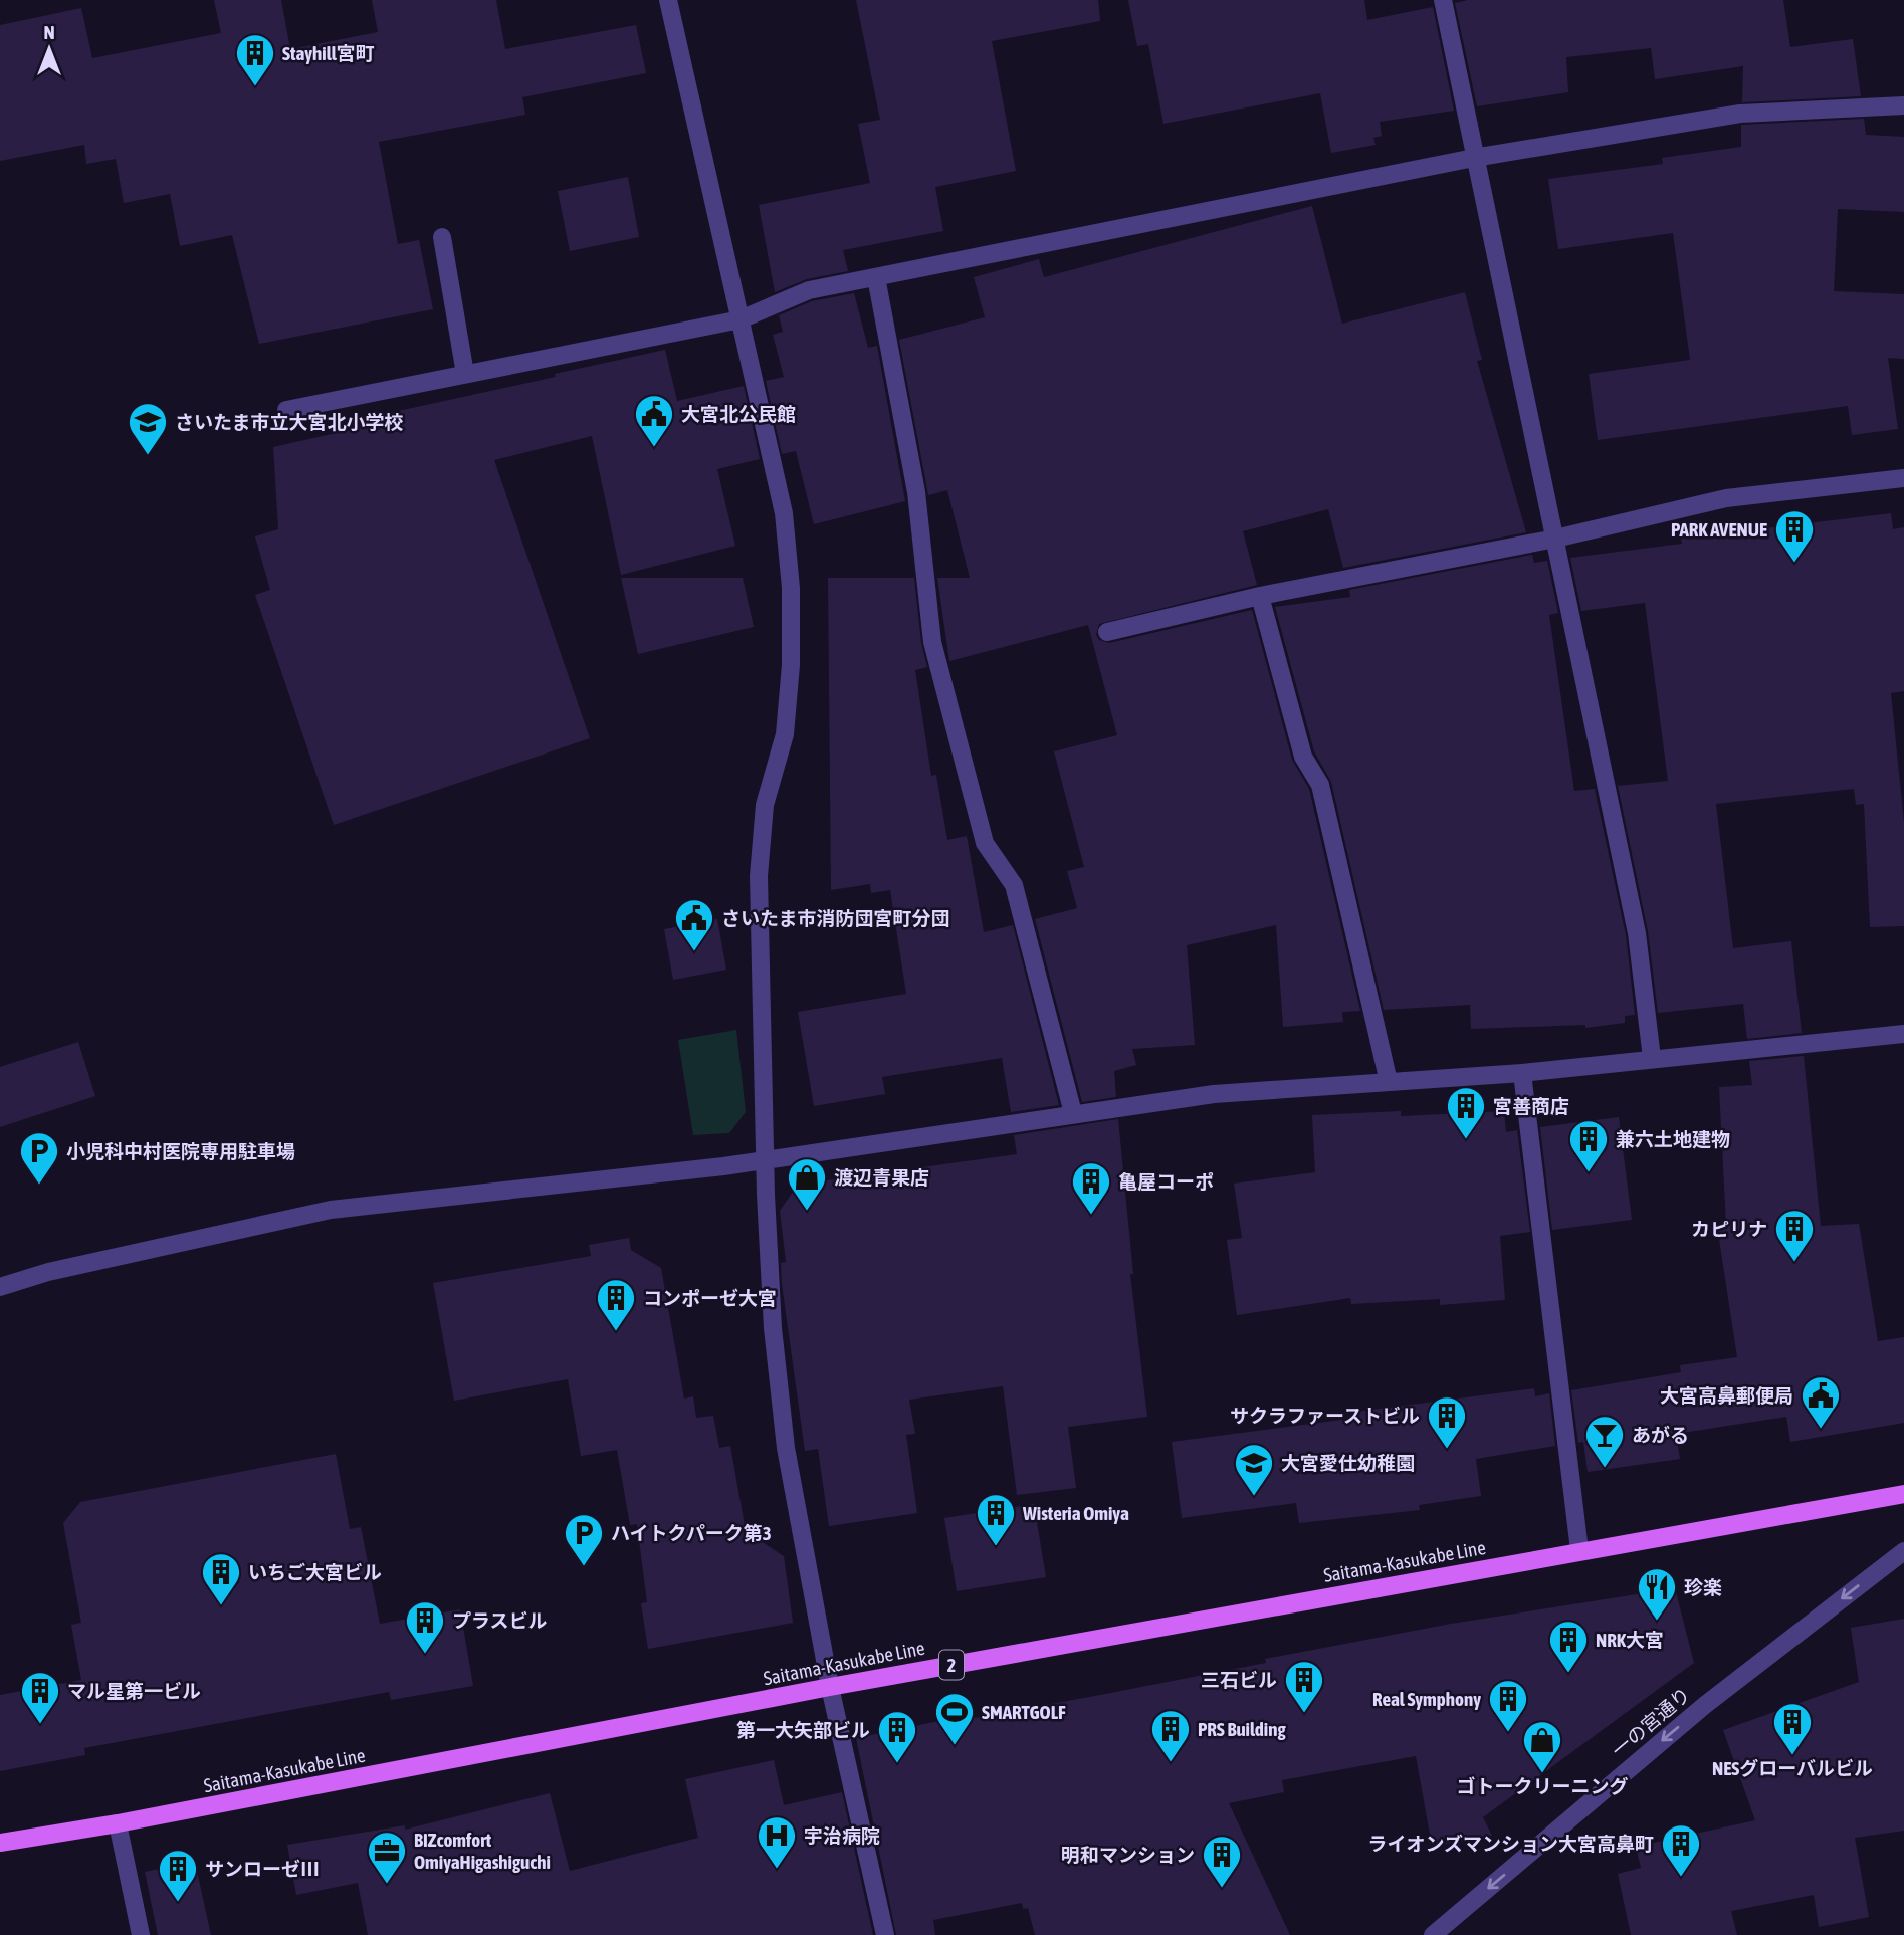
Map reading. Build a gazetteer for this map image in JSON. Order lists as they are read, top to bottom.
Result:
{
  "streets": {
    "main road": ["Saitama-Kasukabe Line", "2"],
    "street": ["一の宮通り"]
  },
  "one_way": ["一の宮通り"],
  "places": {
    "building": [
      "Stayhill宮町",
      "PARK AVENUE",
      "宮善商店",
      "兼六土地建物",
      "亀屋コーポ",
      "カピリナ",
      "コンポーゼ大宮",
      "サクラファーストビル",
      "Wisteria Omiya",
      "いちご大宮ビル",
      "プラスビル",
      "NRK大宮",
      "三石ビル",
      "マル星第一ビル",
      "Real Symphony",
      "NESグローバルビル",
      "PRS Building",
      "第一大矢部ビル",
      "ライオンズマンション大宮高鼻町",
      "明和マンション",
      "サンローゼⅢ"
    ],
    "public building": ["大宮北公民館", "さいたま市消防団宮町分団", "大宮高鼻郵便局"],
    "school or university": ["さいたま市立大宮北小学校", "大宮愛仕幼稚園"],
    "parking": ["小児科中村医院専用駐車場", "ハイトクパーク第3"],
    "shop": ["渡辺青果店", "ゴトークリーニング"],
    "bar": ["あがる"],
    "restaurant": ["珍楽"],
    "sports": ["SMARTGOLF"],
    "hospital": ["宇治病院"],
    "office": ["BIZcomfort OmiyaHigashiguchi"]
  },
  "north": "top"
}
